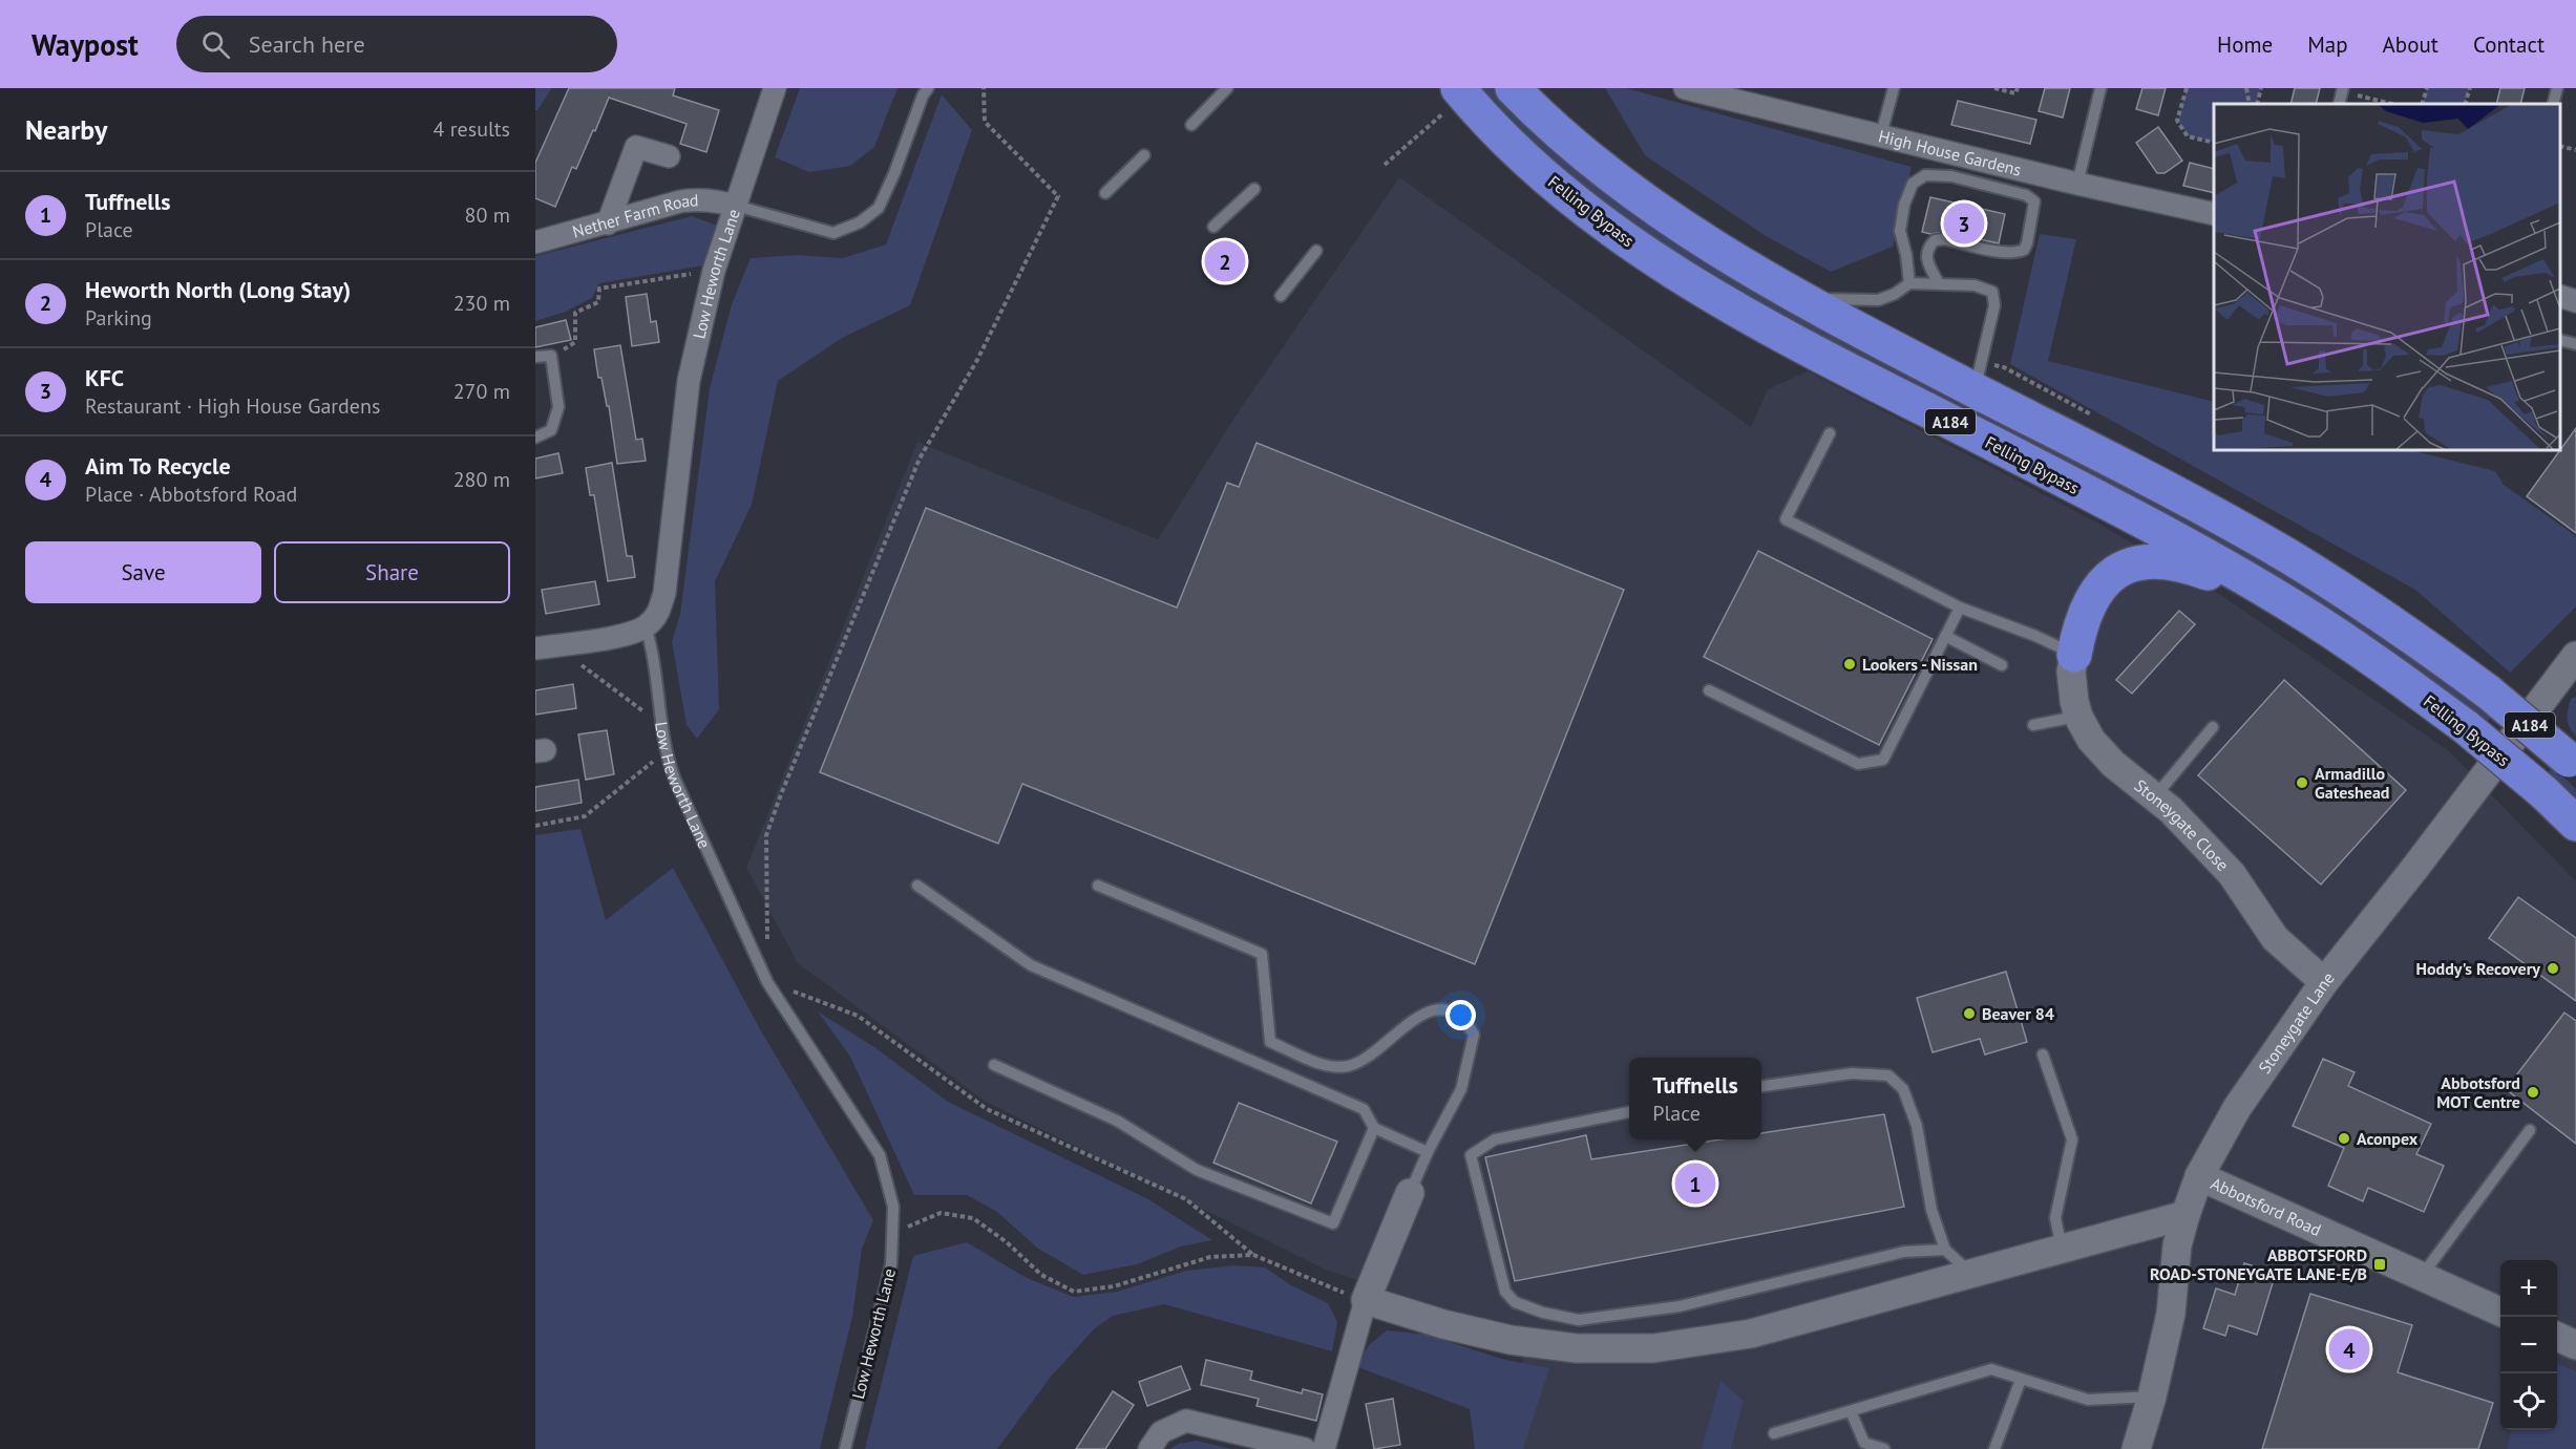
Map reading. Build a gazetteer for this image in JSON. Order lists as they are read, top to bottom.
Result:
{
  "streets": {
    "highway": ["Felling Bypass", "A184"],
    "street": [
      "High House Gardens",
      "Nether Farm Road",
      "Low Heworth Lane",
      "Stoneygate Close",
      "Stoneygate Lane",
      "Abbotsford Road"
    ]
  },
  "crossings": [
    ["Nether Farm Road", "Low Heworth Lane"],
    ["Stoneygate Close", "Stoneygate Lane"],
    ["Stoneygate Lane", "Abbotsford Road"]
  ],
  "places": {
    "other": [
      "Lookers - Nissan",
      "Armadillo Gateshead",
      "Hoddy's Recovery",
      "Beaver 84",
      "Abbotsford MOT Centre",
      "Aconpex"
    ],
    "transit": ["ABBOTSFORD ROAD-STONEYGATE LANE-E/B"]
  },
  "page": {
    "header": "Waypost",
    "search": "Search here",
    "nav": [
      "Home",
      "Map",
      "About",
      "Contact"
    ],
    "heading": ["Nearby", "4 results"],
    "list": [
      {
        "mark": "1",
        "name": "Tuffnells",
        "note": "Place",
        "value": "80 m"
      },
      {
        "mark": "2",
        "name": "Heworth North (Long Stay)",
        "note": "Parking",
        "value": "230 m"
      },
      {
        "mark": "3",
        "name": "KFC",
        "note": "Restaurant · High House Gardens",
        "value": "270 m"
      },
      {
        "mark": "4",
        "name": "Aim To Recycle",
        "note": "Place · Abbotsford Road",
        "value": "280 m"
      }
    ],
    "pins": [
      "3",
      "2",
      "1",
      "4"
    ],
    "buttons": ["Save", "Share"],
    "popup": ["Tuffnells", "Place"],
    "map_buttons": ["+", "−"]
  }
}
